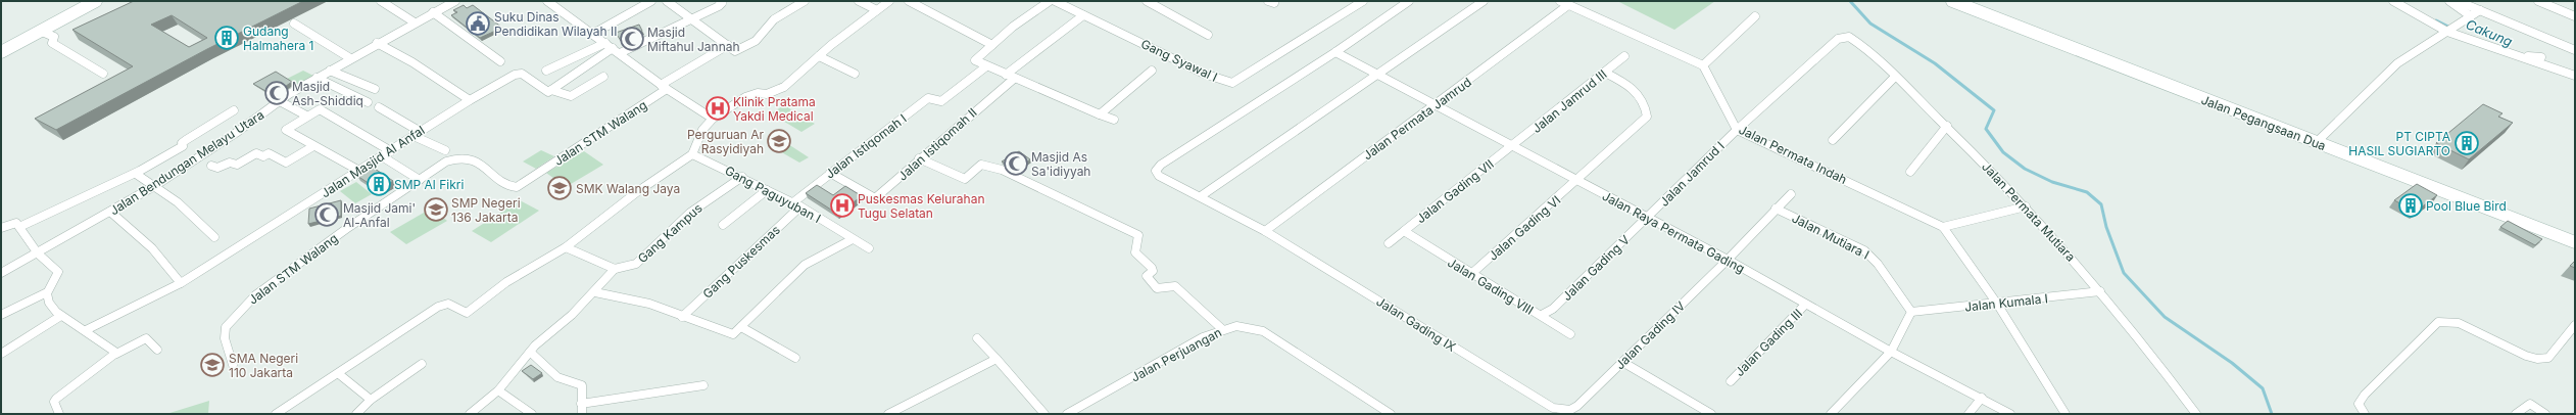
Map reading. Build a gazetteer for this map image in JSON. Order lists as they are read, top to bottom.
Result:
{
  "streets": {
    "main road": ["Jalan Pegangsaan Dua"],
    "street": [
      "Gang Syawal I",
      "Jalan Jamrud III",
      "Jalan Permata Jamrud",
      "Jalan STM Walang",
      "Jalan Istiqomah II",
      "Jalan Istiqomah I",
      "Jalan Permata Indah",
      "Jalan Masjid Al Anfal",
      "Jalan Bendungan Melayu Utara",
      "Jalan Jamrud I",
      "Jalan Gading VII",
      "Gang Paguyuban I",
      "Jalan Permata Mutiara",
      "Jalan Gading VI",
      "Jalan Raya Permata Gading",
      "Gang Kampus",
      "Jalan Mutiara I",
      "Gang Puskesmas",
      "Jalan Gading V",
      "Jalan Gading VIII",
      "Jalan Kumala I",
      "Jalan Gading IX",
      "Jalan Gading IV",
      "Jalan Gading III",
      "Jalan Perjuangan"
    ]
  },
  "crossings": [
    ["Jalan Jamrud III", "Jalan Gading VII"],
    ["Jalan Jamrud III", "Jalan Gading VI"],
    ["Jalan Jamrud III", "Jalan Raya Permata Gading"],
    ["Jalan Permata Jamrud", "Jalan Raya Permata Gading"],
    ["Jalan Permata Jamrud", "Jalan Gading IX"],
    ["Jalan Istiqomah II", "Jalan Istiqomah I"],
    ["Jalan Istiqomah I", "Gang Paguyuban I"],
    ["Jalan Istiqomah I", "Gang Puskesmas"],
    ["Jalan Permata Indah", "Jalan Jamrud I"],
    ["Jalan Permata Indah", "Jalan Kumala I"],
    ["Jalan Jamrud I", "Jalan Permata Mutiara"],
    ["Jalan Jamrud I", "Jalan Raya Permata Gading"],
    ["Jalan Jamrud I", "Jalan Gading V"],
    ["Jalan Gading VII", "Jalan Raya Permata Gading"],
    ["Jalan Gading VII", "Jalan Gading VIII"],
    ["Gang Paguyuban I", "Gang Kampus"],
    ["Gang Paguyuban I", "Gang Puskesmas"],
    ["Jalan Permata Mutiara", "Jalan Kumala I"],
    ["Jalan Gading VI", "Jalan Raya Permata Gading"],
    ["Jalan Gading VI", "Jalan Gading VIII"],
    ["Jalan Raya Permata Gading", "Jalan Gading V"],
    ["Jalan Raya Permata Gading", "Jalan Gading IX"],
    ["Jalan Raya Permata Gading", "Jalan Gading IV"],
    ["Jalan Raya Permata Gading", "Jalan Gading III"],
    ["Jalan Mutiara I", "Jalan Kumala I"],
    ["Jalan Mutiara I", "Jalan Gading IV"],
    ["Jalan Gading V", "Jalan Gading VIII"],
    ["Jalan Gading IX", "Jalan Gading IV"]
  ],
  "water": ["Cakung"],
  "places": {
    "public building": ["Suku Dinas Pendidikan Wilayah II"],
    "building": [
      "Gudang Halmahera 1",
      "PT CIPTA HASIL SUGIARTO",
      "SMP Al Fikri",
      "Pool Blue Bird"
    ],
    "mosque": [
      "Masjid Miftahul Jannah",
      "Masjid Ash-Shiddiq",
      "Masjid As Sa'idiyyah",
      "Masjid Jami' Al-Anfal"
    ],
    "hospital": ["Klinik Pratama Yakdi Medical", "Puskesmas Kelurahan Tugu Selatan"],
    "school or university": [
      "Perguruan Ar Rasyidiyah",
      "SMK Walang Jaya",
      "SMP Negeri 136 Jakarta",
      "SMA Negeri 110 Jakarta"
    ]
  }
}
